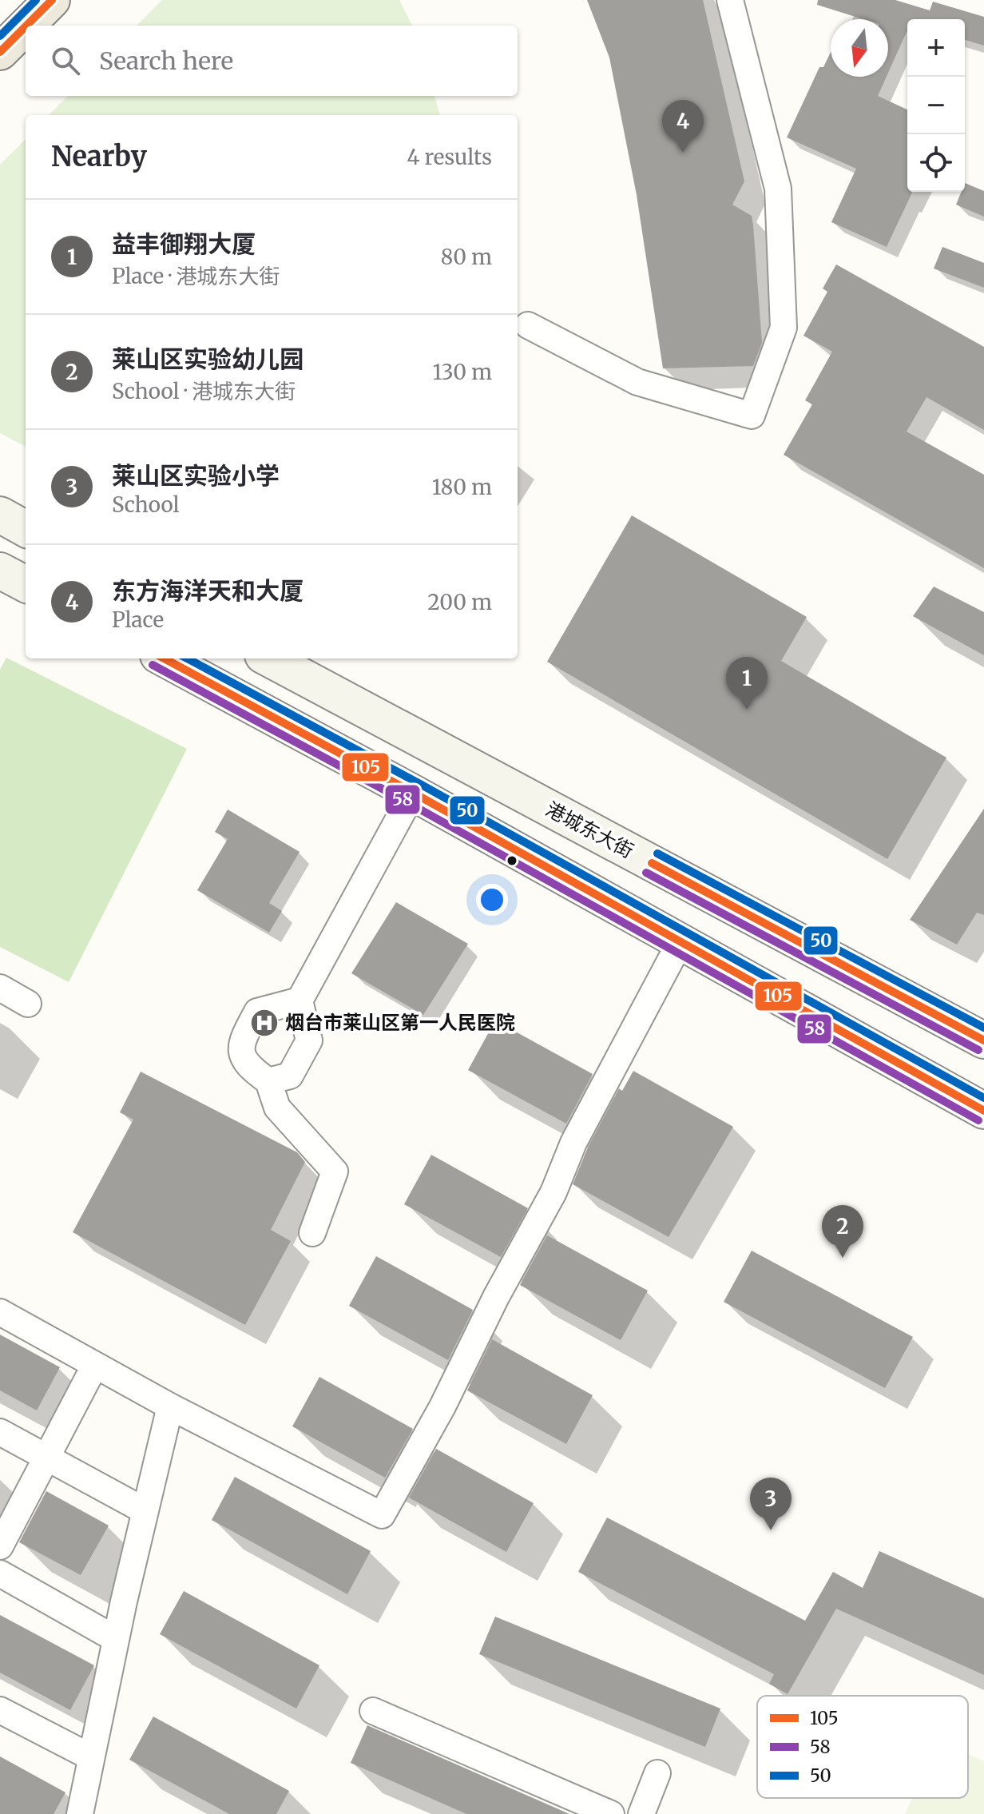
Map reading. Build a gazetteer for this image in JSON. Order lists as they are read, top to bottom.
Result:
{
  "streets": {
    "main road": ["港城东大街"]
  },
  "places": {
    "hospital": ["烟台市莱山区第一人民医院"]
  },
  "lines": ["transit line 105", "transit line 50", "transit line 58"],
  "legend": ["105", "58", "50"],
  "north": "bottom",
  "page": {
    "map_buttons": ["+", "−"],
    "search": "Search here",
    "pins": [
      "4",
      "1",
      "2",
      "3"
    ],
    "heading": ["Nearby", "4 results"],
    "list": [
      {
        "mark": "1",
        "name": "益丰御翔大厦",
        "note": "Place · 港城东大街",
        "value": "80 m"
      },
      {
        "mark": "2",
        "name": "莱山区实验幼儿园",
        "note": "School · 港城东大街",
        "value": "130 m"
      },
      {
        "mark": "3",
        "name": "莱山区实验小学",
        "note": "School",
        "value": "180 m"
      },
      {
        "mark": "4",
        "name": "东方海洋天和大厦",
        "note": "Place",
        "value": "200 m"
      }
    ]
  }
}
